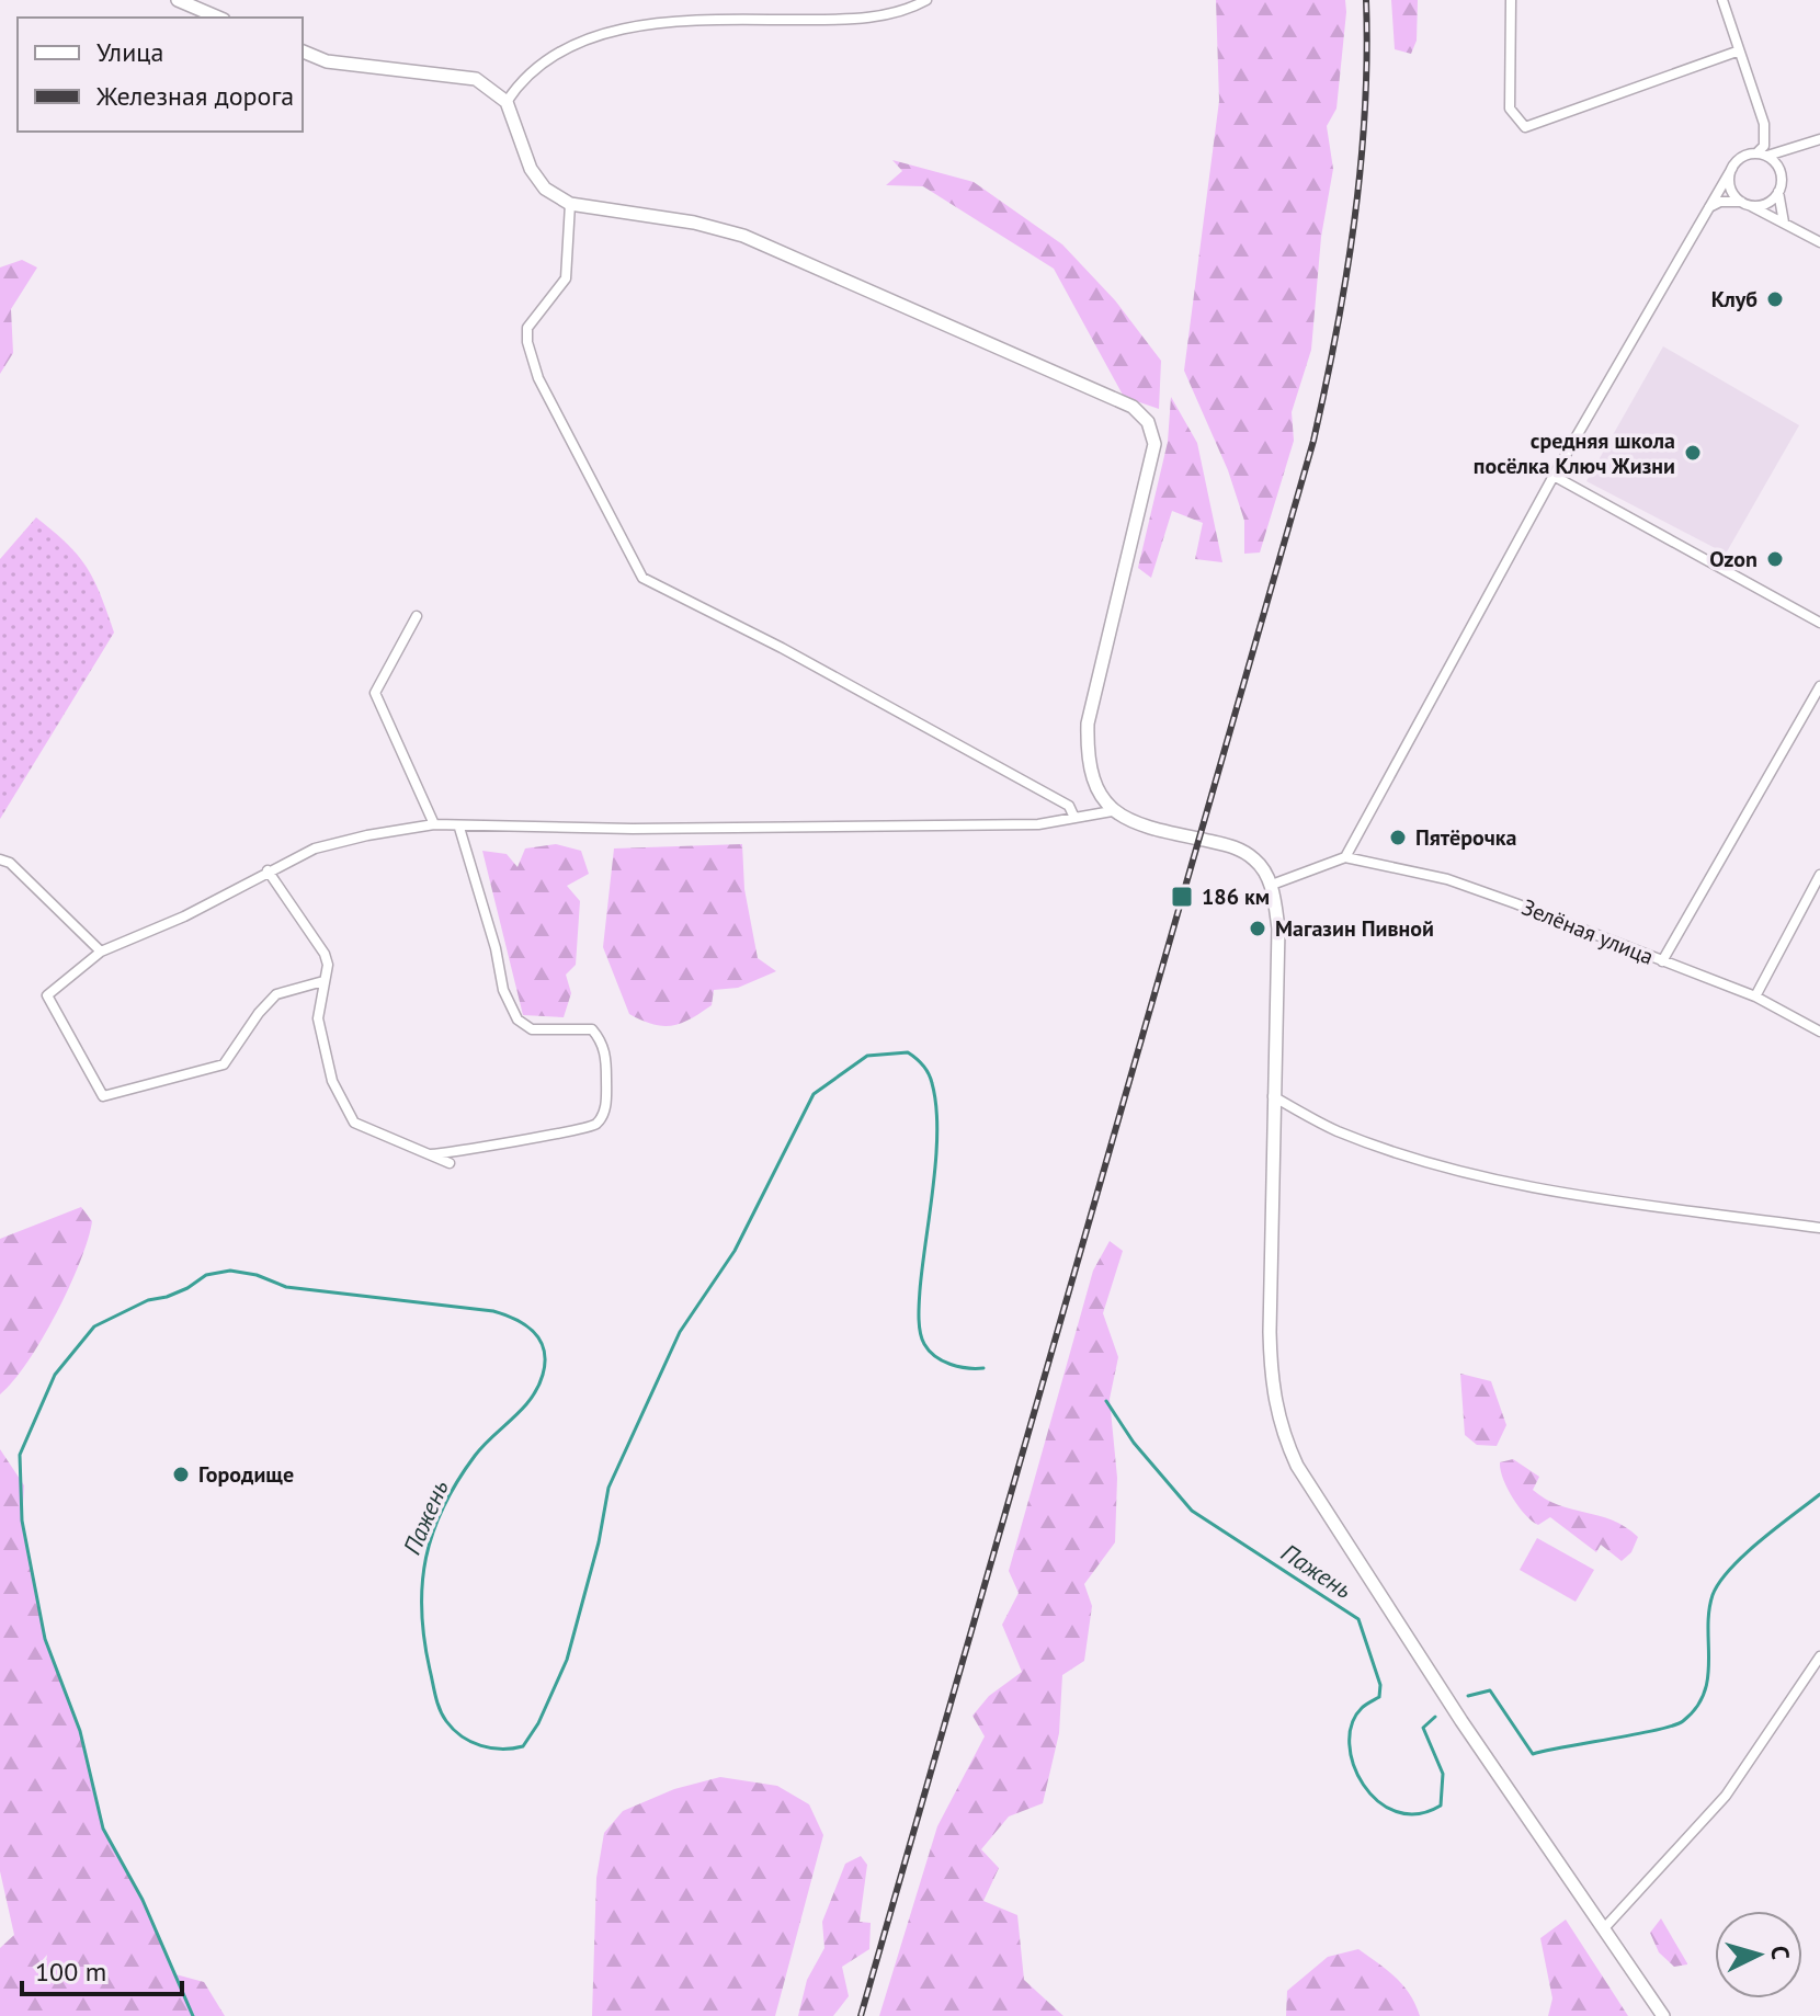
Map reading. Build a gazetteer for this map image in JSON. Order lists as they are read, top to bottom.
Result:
{
  "streets": {
    "street": ["Зелёная улица"]
  },
  "water": ["Пажень"],
  "places": {
    "other": [
      "Клуб",
      "средняя школа посёлка Ключ Жизни",
      "Ozon",
      "Пятёрочка",
      "Магазин Пивной",
      "Городище"
    ],
    "transit": ["186 км"]
  },
  "legend": ["Улица", "Железная дорога"],
  "scale_bar": "100 m",
  "north": "right"
}
